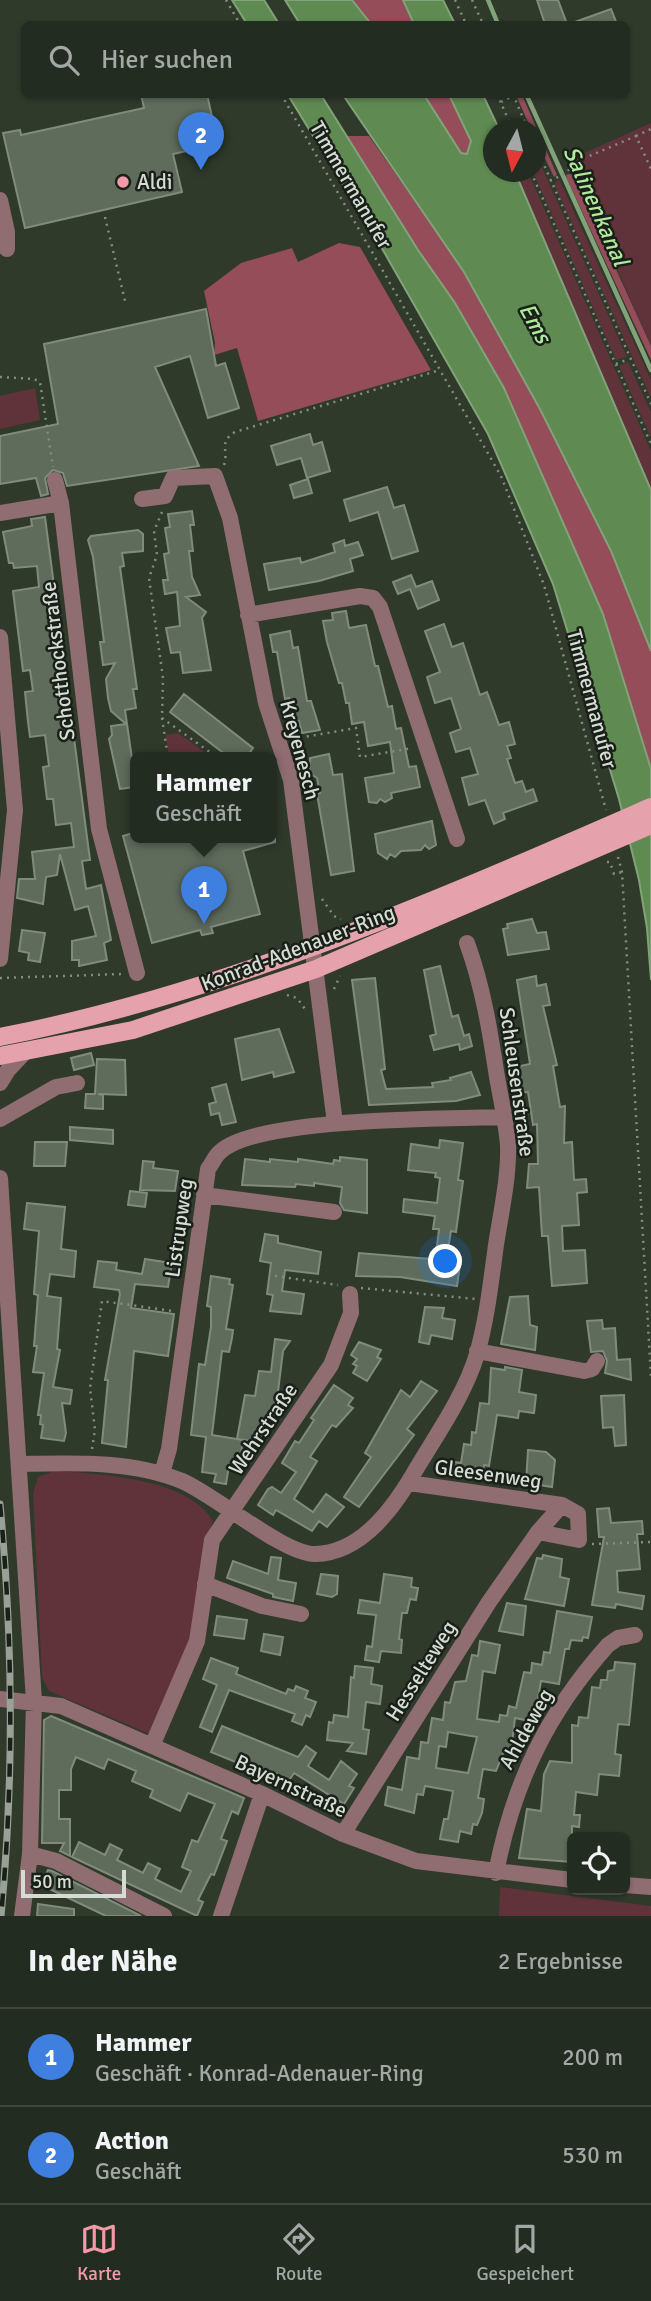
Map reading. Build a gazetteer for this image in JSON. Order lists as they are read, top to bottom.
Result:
{
  "streets": {
    "main road": ["Konrad-Adenauer-Ring"],
    "street": [
      "Schotthockstraße",
      "Kreyenesch",
      "Schleusenstraße",
      "Listrupweg",
      "Wehrstraße",
      "Gleesenweg",
      "Hesselteweg",
      "Ahldeweg",
      "Bayernstraße"
    ],
    "path": ["Timmermanufer"]
  },
  "crossings": [
    ["Kreyenesch", "Konrad-Adenauer-Ring"],
    ["Kreyenesch", "Listrupweg"],
    ["Schleusenstraße", "Listrupweg"],
    ["Schleusenstraße", "Wehrstraße"],
    ["Schleusenstraße", "Gleesenweg"],
    ["Wehrstraße", "Bayernstraße"],
    ["Gleesenweg", "Hesselteweg"],
    ["Hesselteweg", "Bayernstraße"],
    ["Ahldeweg", "Bayernstraße"]
  ],
  "water": ["Salinenkanal", "Ems"],
  "places": ["Aldi"],
  "scale_bar": "50 m",
  "north": "bottom",
  "page": {
    "search": "Hier suchen",
    "pins": ["2", "1"],
    "popup": ["Hammer", "Geschäft"],
    "scale": "50 m",
    "heading": ["In der Nähe", "2 Ergebnisse"],
    "list": [
      {
        "mark": "1",
        "name": "Hammer",
        "note": "Geschäft · Konrad-Adenauer-Ring",
        "value": "200 m"
      },
      {
        "mark": "2",
        "name": "Action",
        "note": "Geschäft",
        "value": "530 m"
      }
    ],
    "nav": ["Karte", "Route", "Gespeichert"]
  }
}
